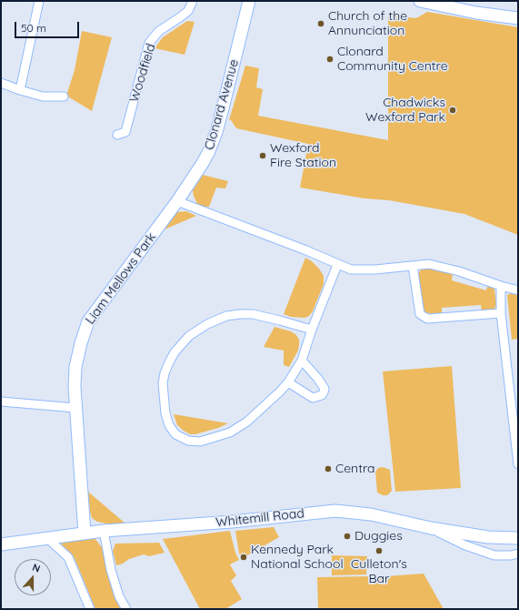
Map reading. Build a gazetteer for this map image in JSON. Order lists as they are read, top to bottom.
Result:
{
  "streets": {
    "street": [
      "Woodfield",
      "Clonard Avenue",
      "Liam Mellows Park",
      "Whitemill Road"
    ]
  },
  "crossings": [
    ["Clonard Avenue", "Liam Mellows Park"],
    ["Liam Mellows Park", "Whitemill Road"]
  ],
  "places": [
    "Church of the Annunciation",
    "Clonard Community Centre",
    "Chadwicks Wexford Park",
    "Wexford Fire Station",
    "Centra",
    "Duggies",
    "Culleton's Bar",
    "Kennedy Park National School"
  ],
  "scale_bar": "50 m",
  "north": "top"
}
